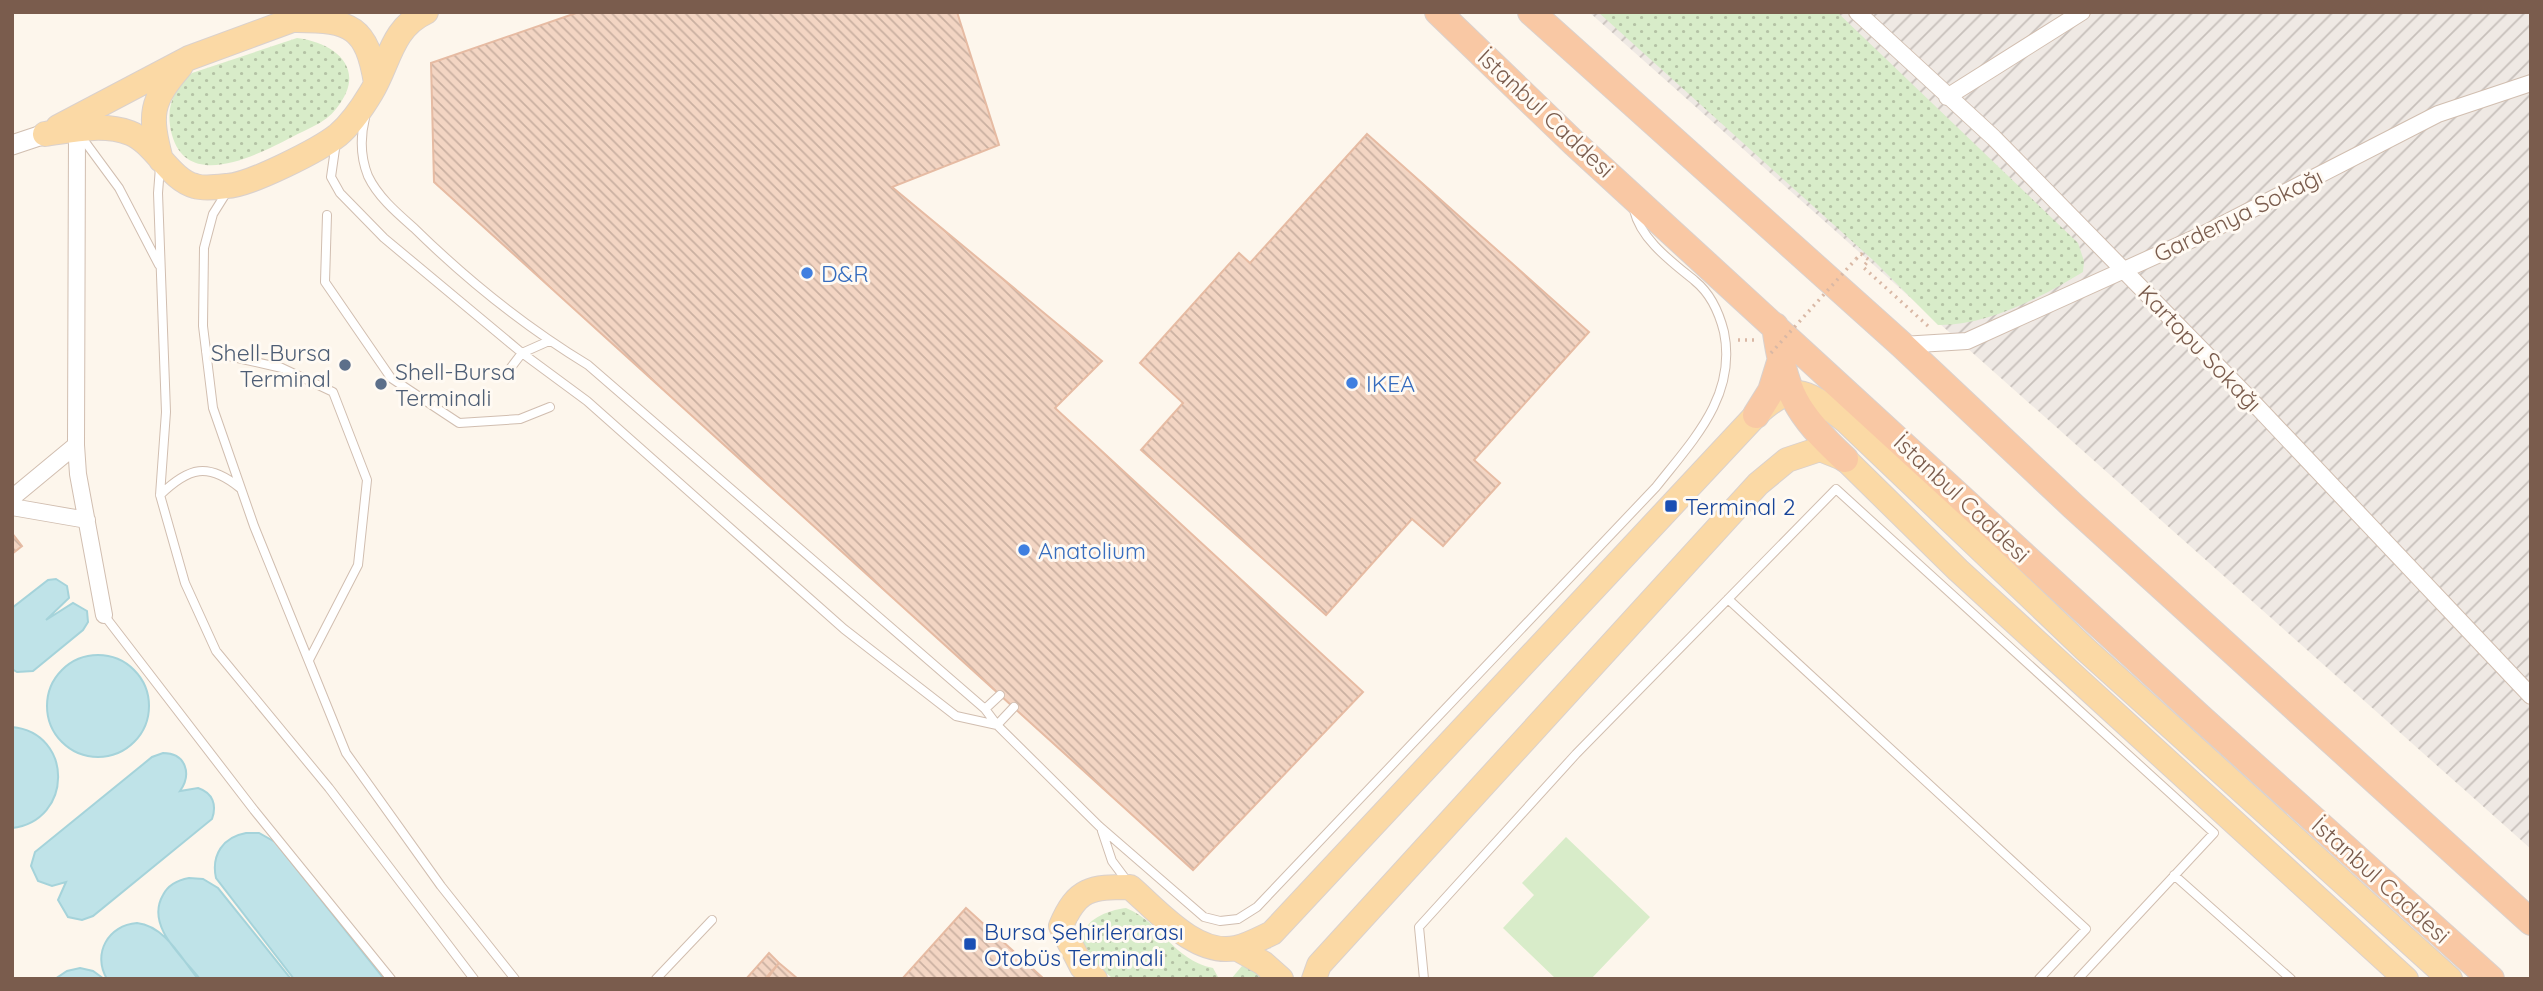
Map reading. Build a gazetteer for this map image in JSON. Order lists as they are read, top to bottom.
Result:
{
  "streets": {
    "highway": ["İstanbul Caddesi"],
    "street": ["Gardenya Sokağı", "Kartopu Sokağı"]
  },
  "crossings": [
    ["Gardenya Sokağı", "Kartopu Sokağı"]
  ],
  "places": {
    "other": [
      "D&R",
      "Shell-Bursa Terminal",
      "IKEA",
      "Shell-Bursa Terminali",
      "Anatolium"
    ],
    "transit": ["Terminal 2", "Bursa Şehirlerarası Otobüs Terminali"]
  }
}
